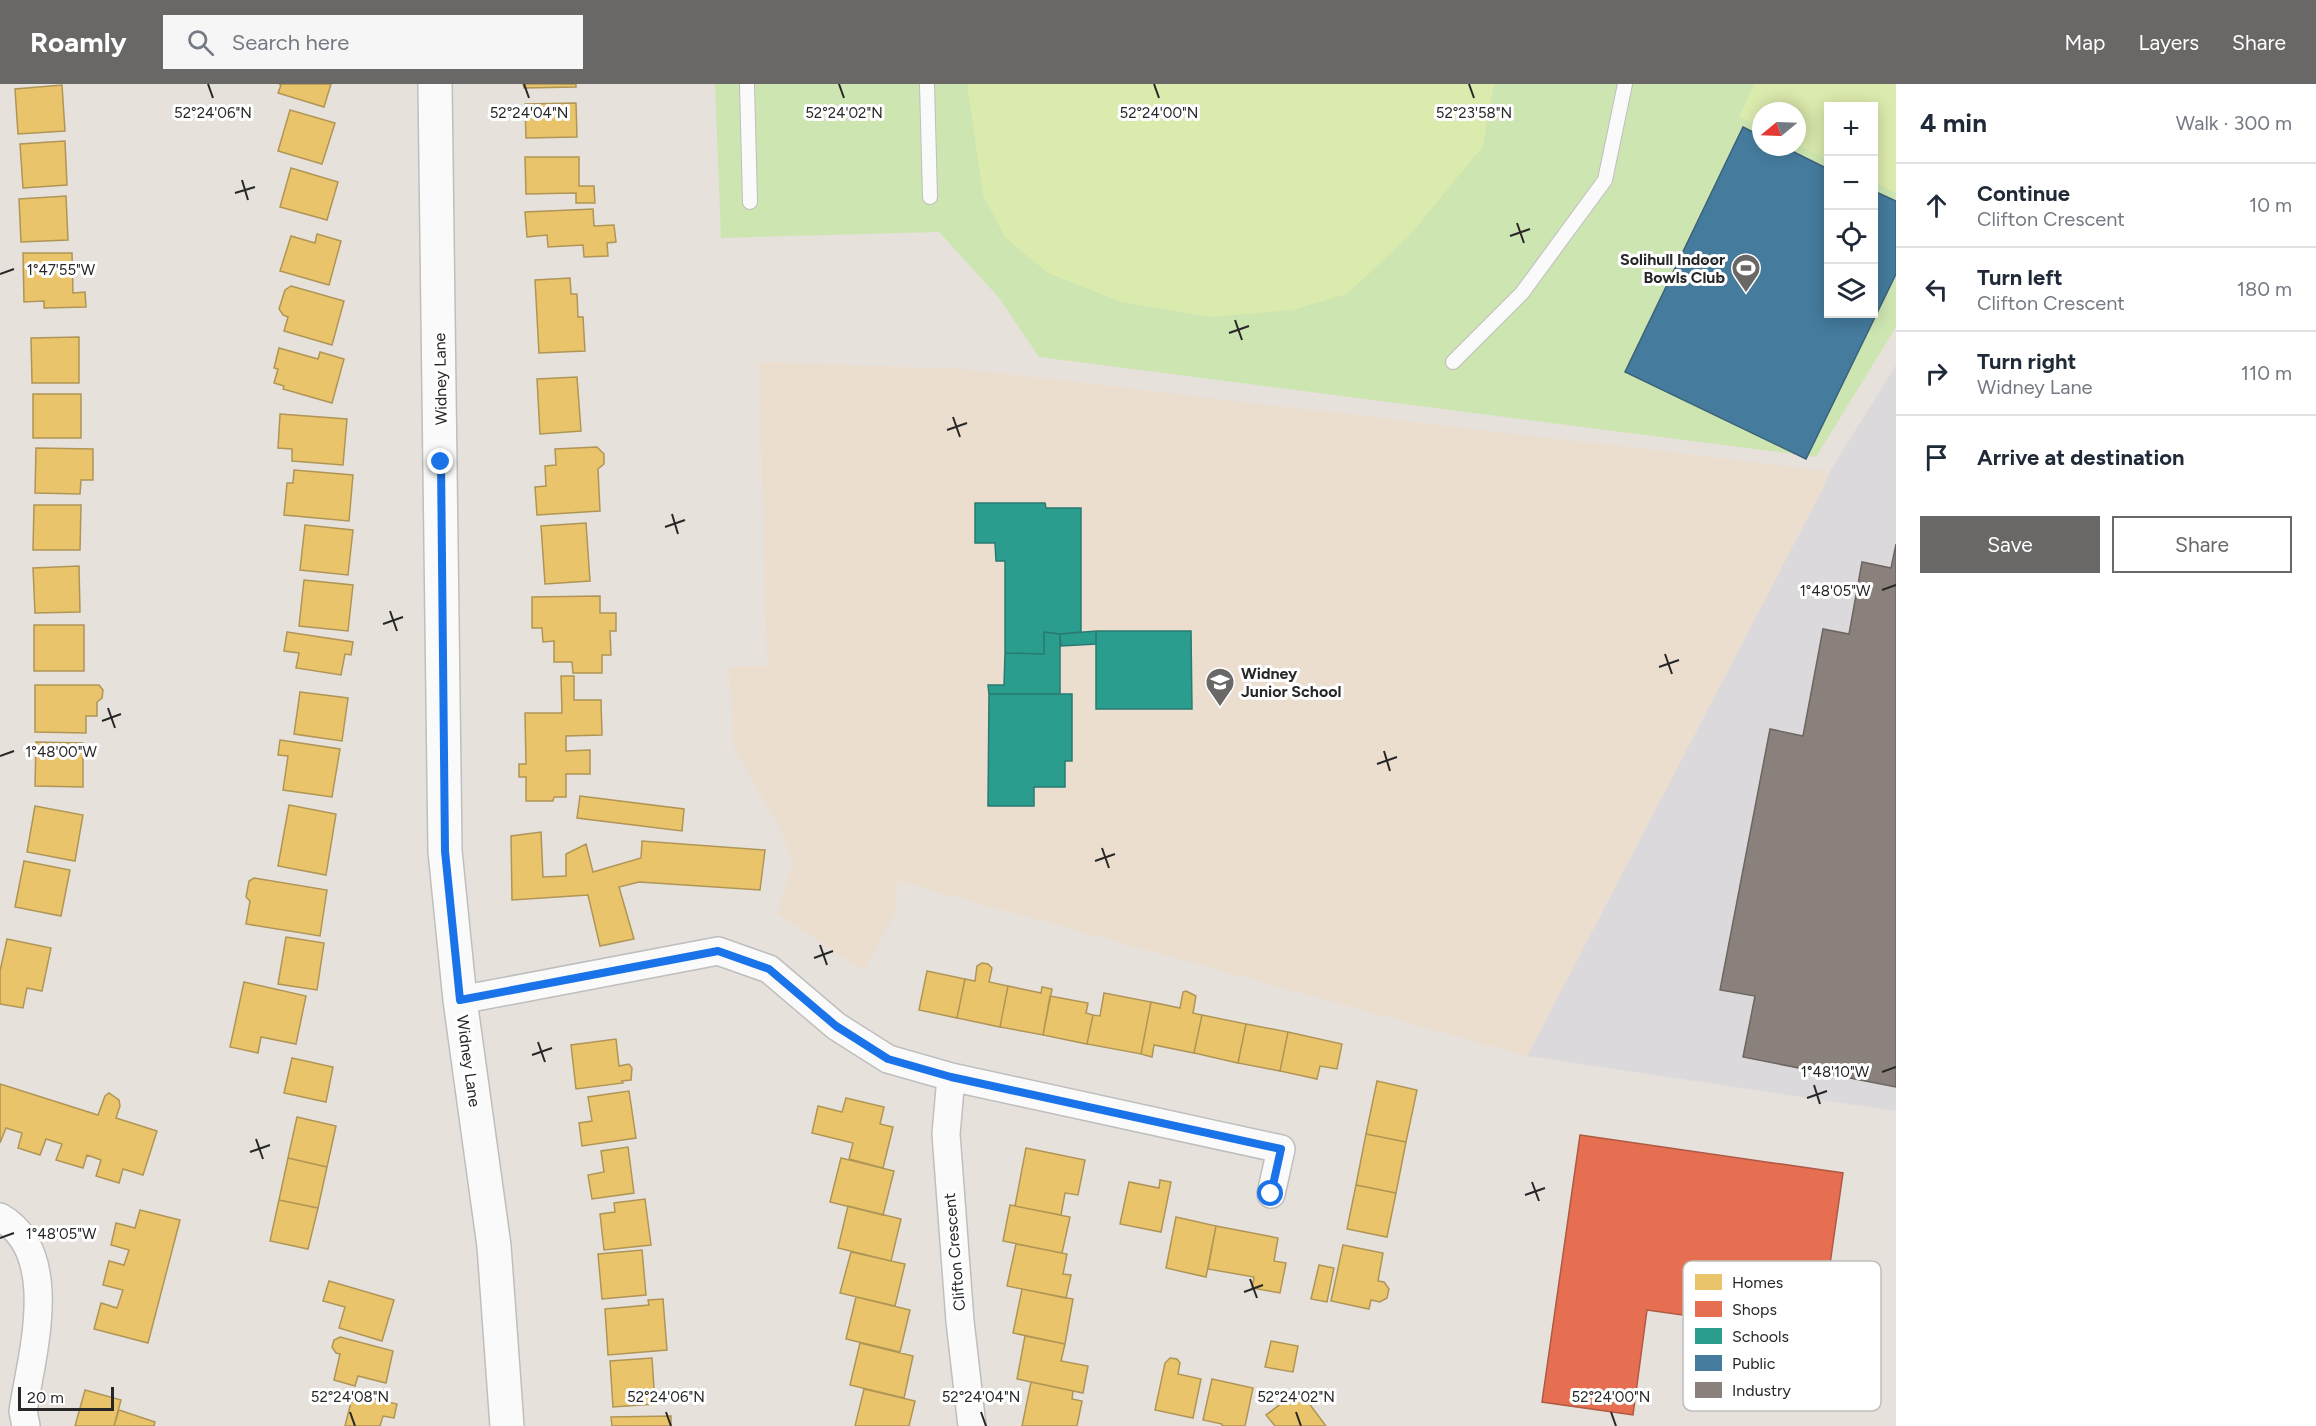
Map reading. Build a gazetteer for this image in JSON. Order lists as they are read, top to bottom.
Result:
{
  "streets": {
    "street": ["Widney Lane", "Clifton Crescent"]
  },
  "places": {
    "sports": ["Solihull Indoor Bowls Club"],
    "school or university": ["Widney Junior School"]
  },
  "legend": [
    "Homes",
    "Shops",
    "Schools",
    "Public",
    "Industry"
  ],
  "scale_bar": "20 m",
  "north": "left",
  "page": {
    "header": "Roamly",
    "search": "Search here",
    "nav": ["Map", "Layers", "Share"],
    "heading": ["4 min", "Walk · 300 m"],
    "map_buttons": ["+", "−"],
    "list": [
      ["Continue", "Clifton Crescent", "10 m"],
      ["Turn left", "Clifton Crescent", "180 m"],
      ["Turn right", "Widney Lane", "110 m"],
      "Arrive at destination"
    ],
    "buttons": ["Save", "Share"],
    "scale": "20 m"
  },
  "coordinates": [
    "52°23'58\"N",
    "52°24'06\"N",
    "52°24'04\"N",
    "52°24'02\"N",
    "52°24'00\"N",
    "1°47'55\"W",
    "1°48'05\"W",
    "1°48'00\"W",
    "1°48'10\"W",
    "52°24'08\"N"
  ]
}
